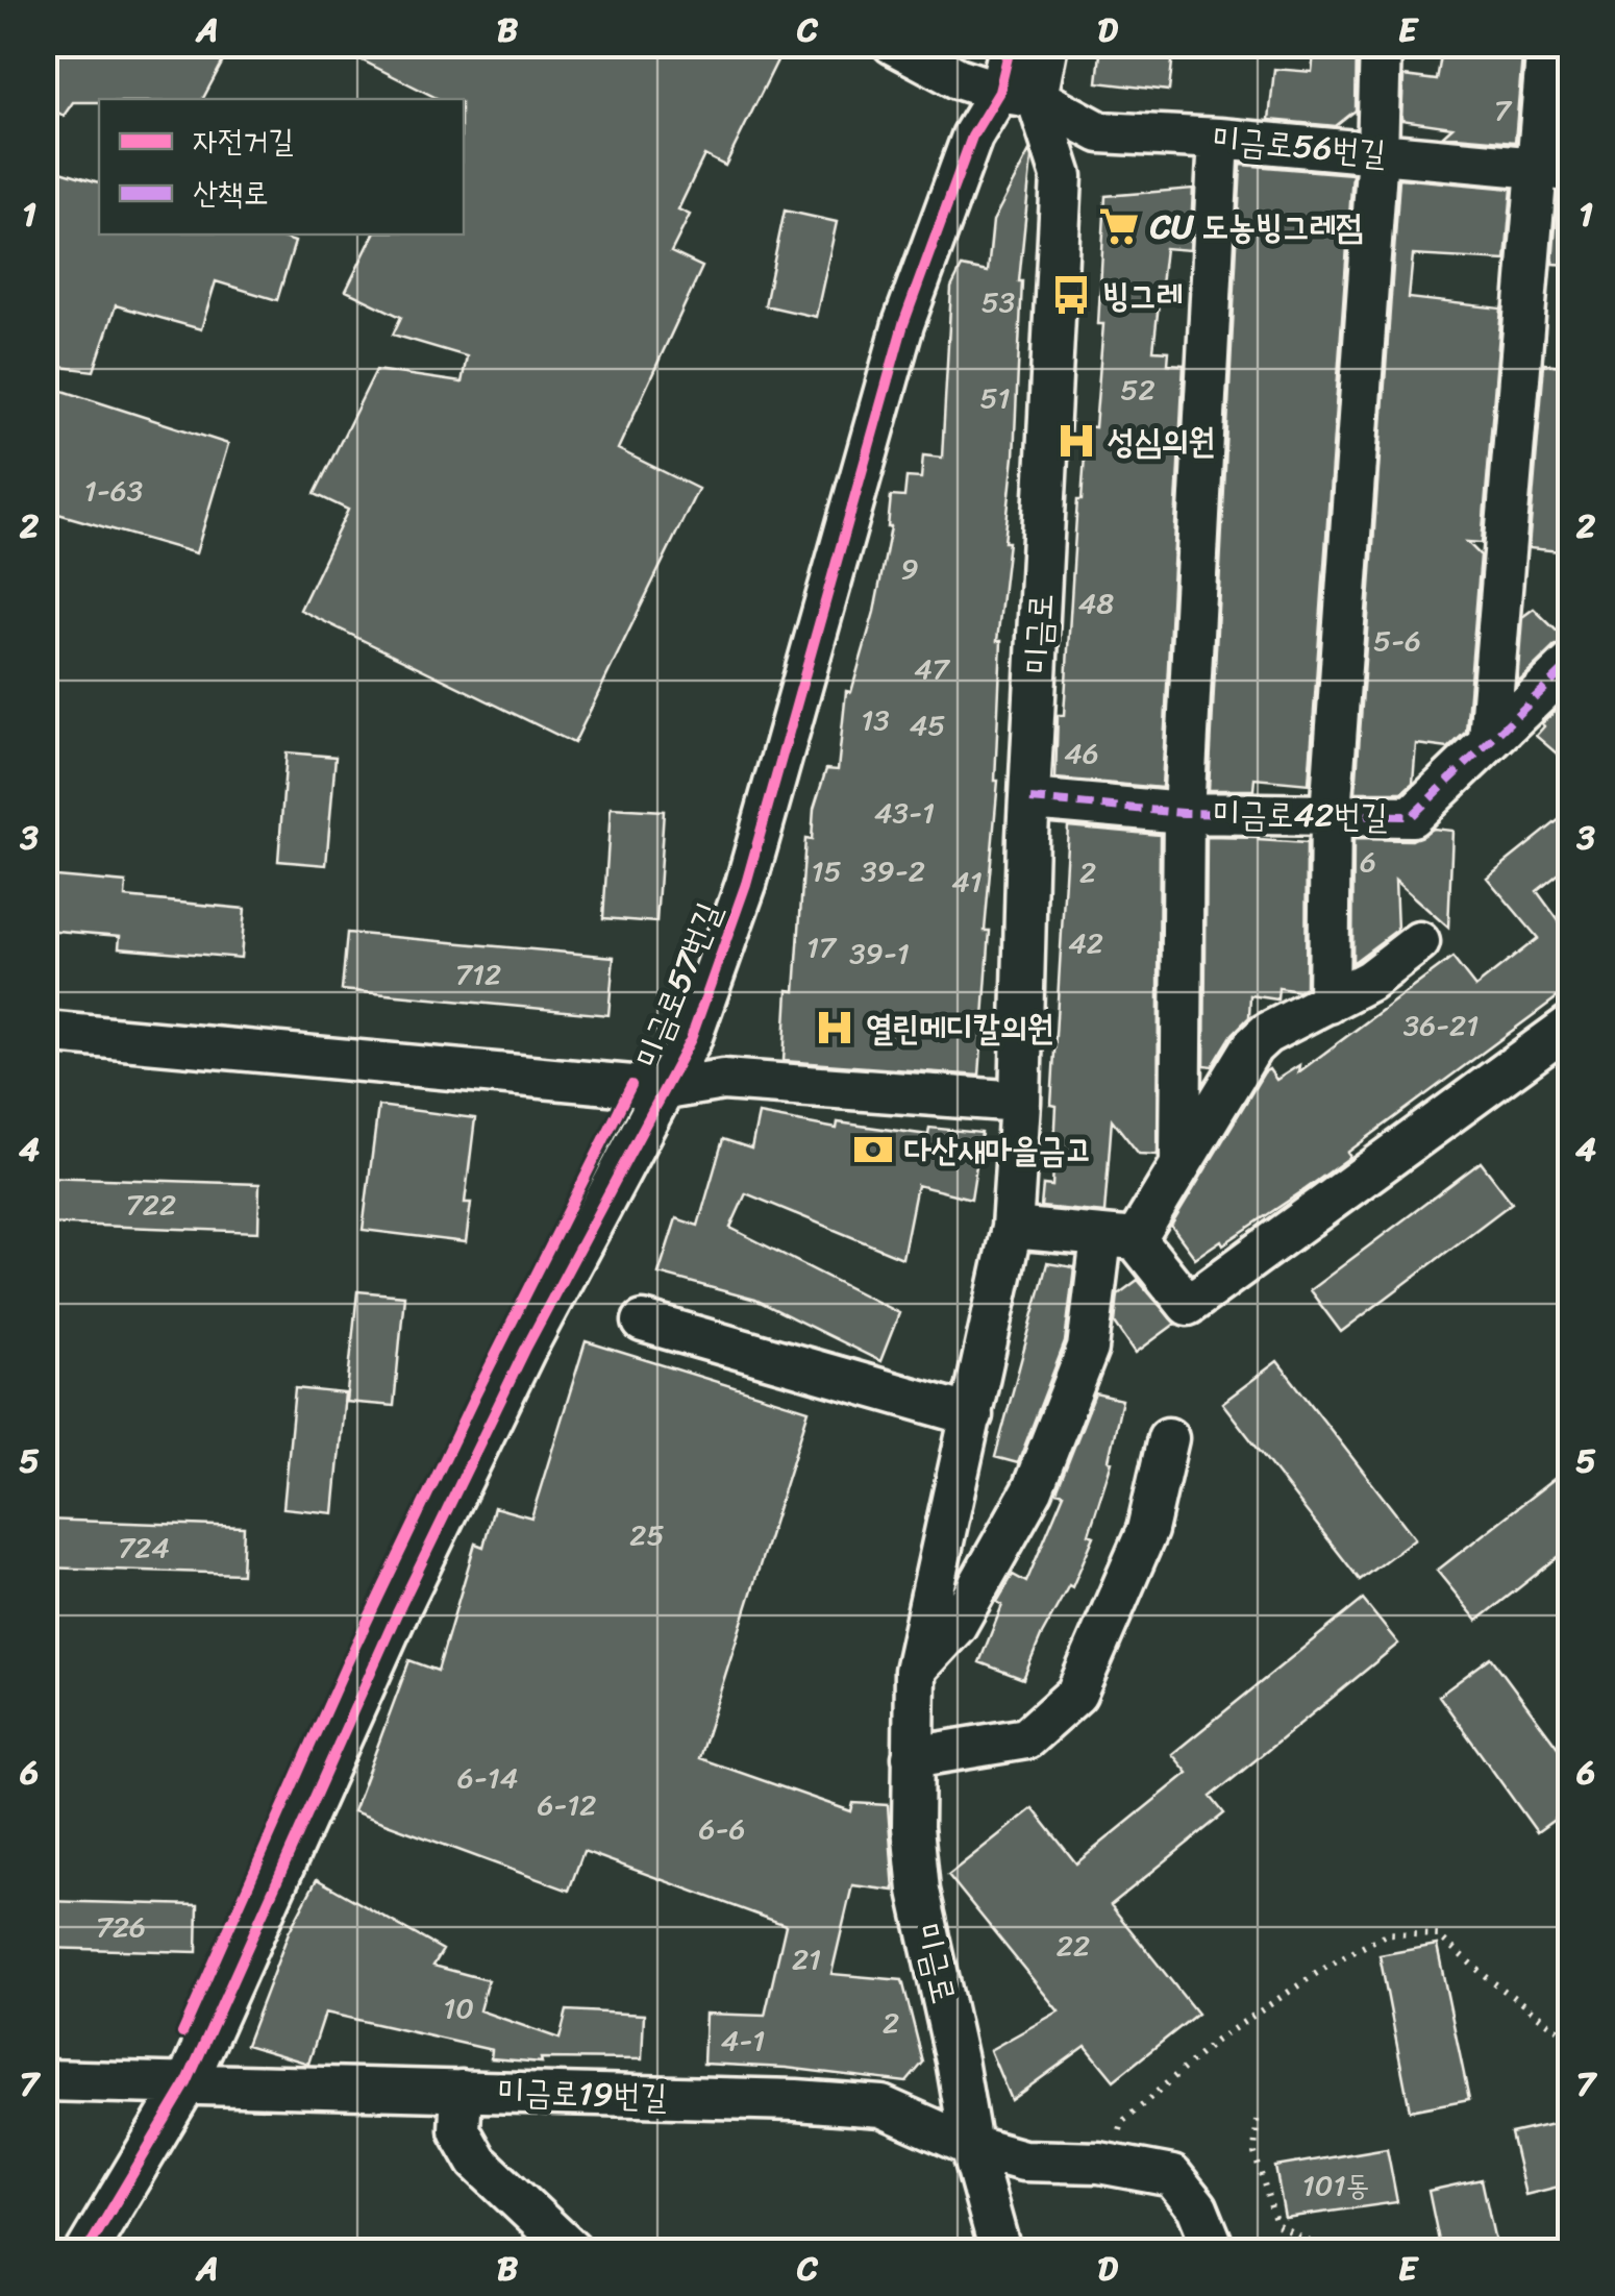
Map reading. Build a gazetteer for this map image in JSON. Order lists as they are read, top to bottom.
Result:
{
  "streets": {
    "street": [
      "미금로56번길",
      "미금로",
      "미금로42번길",
      "미금로57번길",
      "미금로19번길"
    ]
  },
  "crossings": [
    ["미금로56번길", "미금로"],
    ["미금로56번길", "미금로57번길"],
    ["미금로", "미금로42번길"],
    ["미금로", "미금로57번길"],
    ["미금로", "미금로19번길"],
    ["미금로57번길", "미금로19번길"]
  ],
  "places": {
    "supermarket": ["CU 도농빙그레점"],
    "bus stop": ["빙그레"],
    "hospital": ["성심의원", "열린메디칼의원"],
    "bank": ["다산새마을금고"]
  },
  "house_numbers": [
    "7",
    "53",
    "52",
    "51",
    "1-63",
    "9",
    "48",
    "5-6",
    "47",
    "13",
    "45",
    "46",
    "43-1",
    "6",
    "15",
    "39-2",
    "2",
    "41",
    "42",
    "17",
    "39-1",
    "712",
    "36-21",
    "722",
    "25",
    "724",
    "6-14",
    "6-12",
    "6-6",
    "726",
    "22",
    "21",
    "10",
    "2",
    "4-1",
    "101동"
  ],
  "legend": ["자전거길", "산책로"],
  "grid": {
    "columns": [
      "A",
      "B",
      "C",
      "D",
      "E"
    ],
    "rows": [
      "1",
      "2",
      "3",
      "4",
      "5",
      "6",
      "7"
    ]
  }
}
